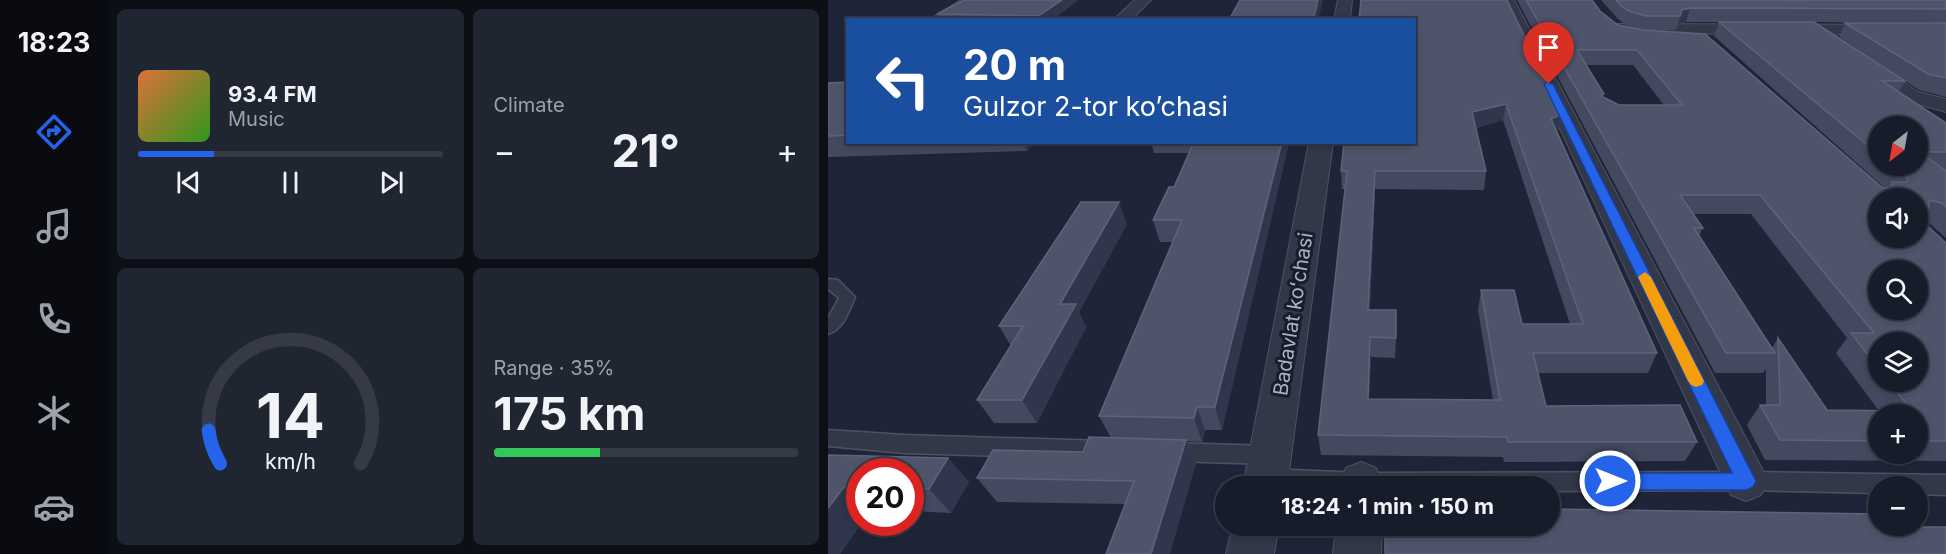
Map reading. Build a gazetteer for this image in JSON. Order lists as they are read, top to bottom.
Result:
{
  "streets": {
    "street": ["Badavlat koʻchasi"]
  },
  "north": "bottom left",
  "page": {
    "tabs": "18:23",
    "tile": [
      "Climate",
      ["Range · 35%", "175 km"]
    ],
    "turn": ["20 m", "Gulzor 2-tor koʼchasi"],
    "song": ["93.4 FM", "Music"],
    "map_buttons": ["+", "−"],
    "heat": ["−", "21°", "+"],
    "limit": "20",
    "trip": "18:24 · 1 min · 150 m",
    "gauge": ["14", "km/h"]
  }
}
